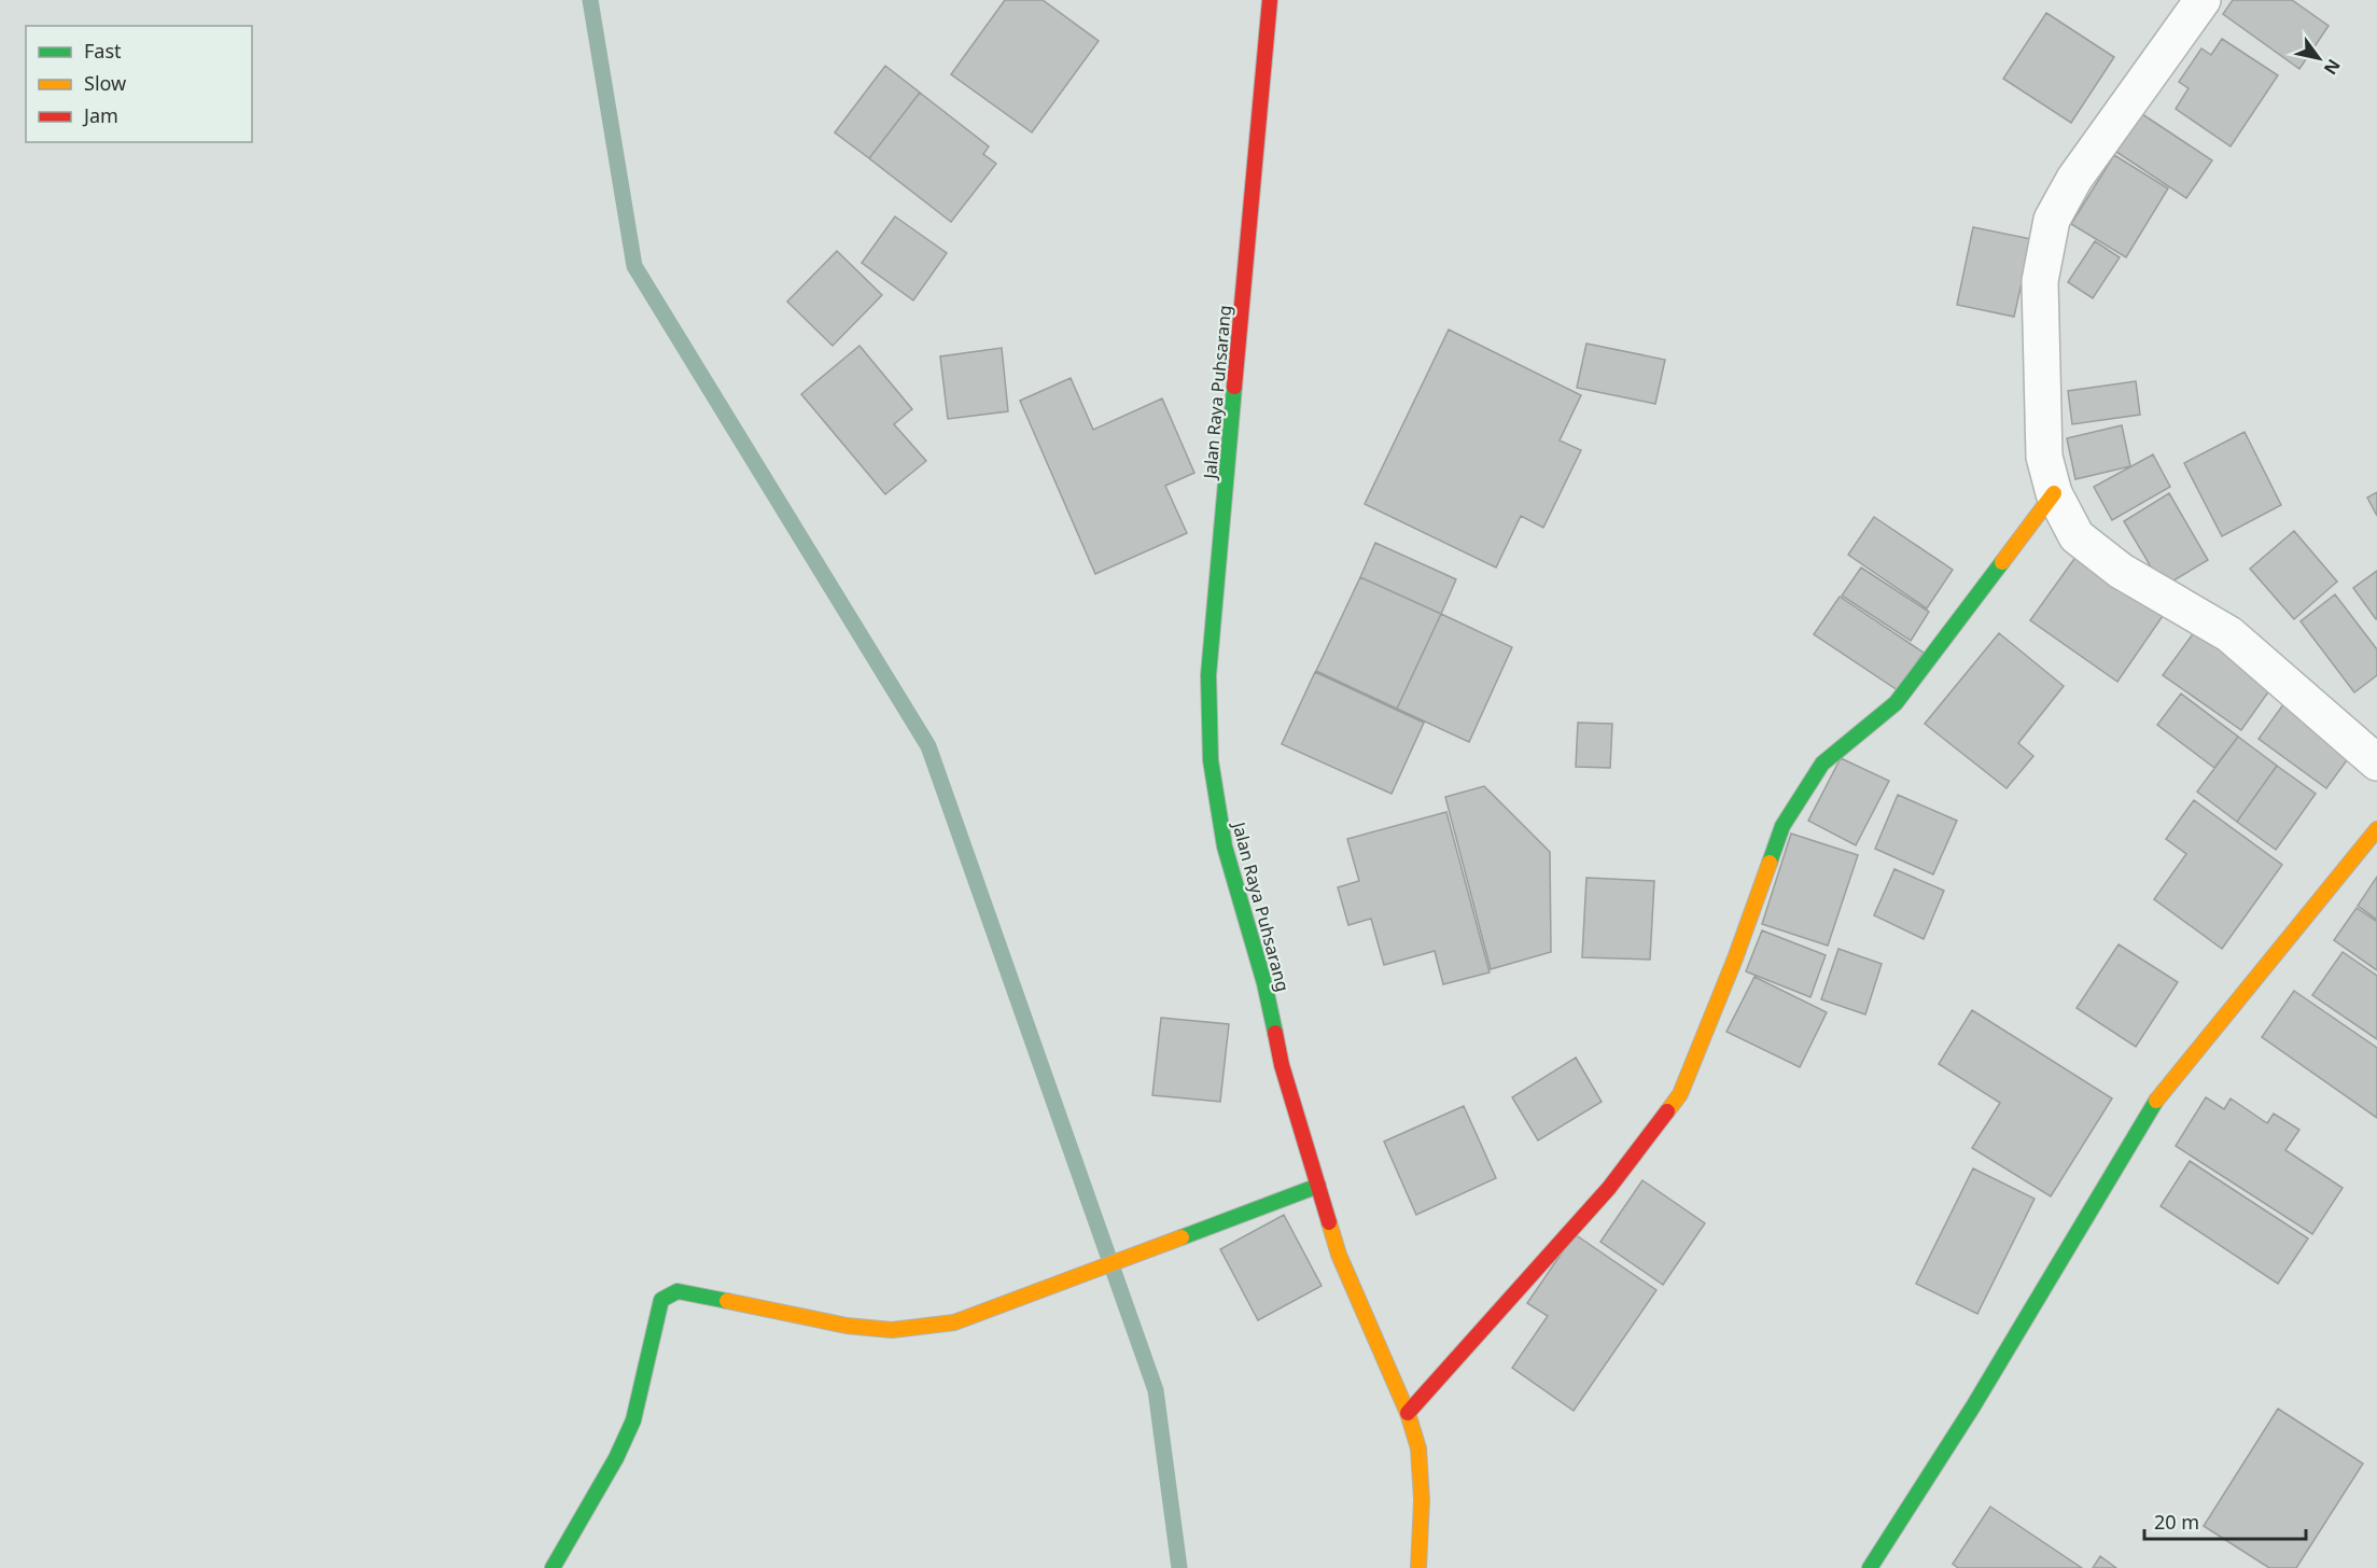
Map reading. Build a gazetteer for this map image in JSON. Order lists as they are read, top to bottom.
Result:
{
  "streets": {
    "street": ["Jalan Raya Puhsarang"]
  },
  "legend": ["Fast", "Slow", "Jam"],
  "scale_bar": "20 m",
  "north": "bottom right"
}
